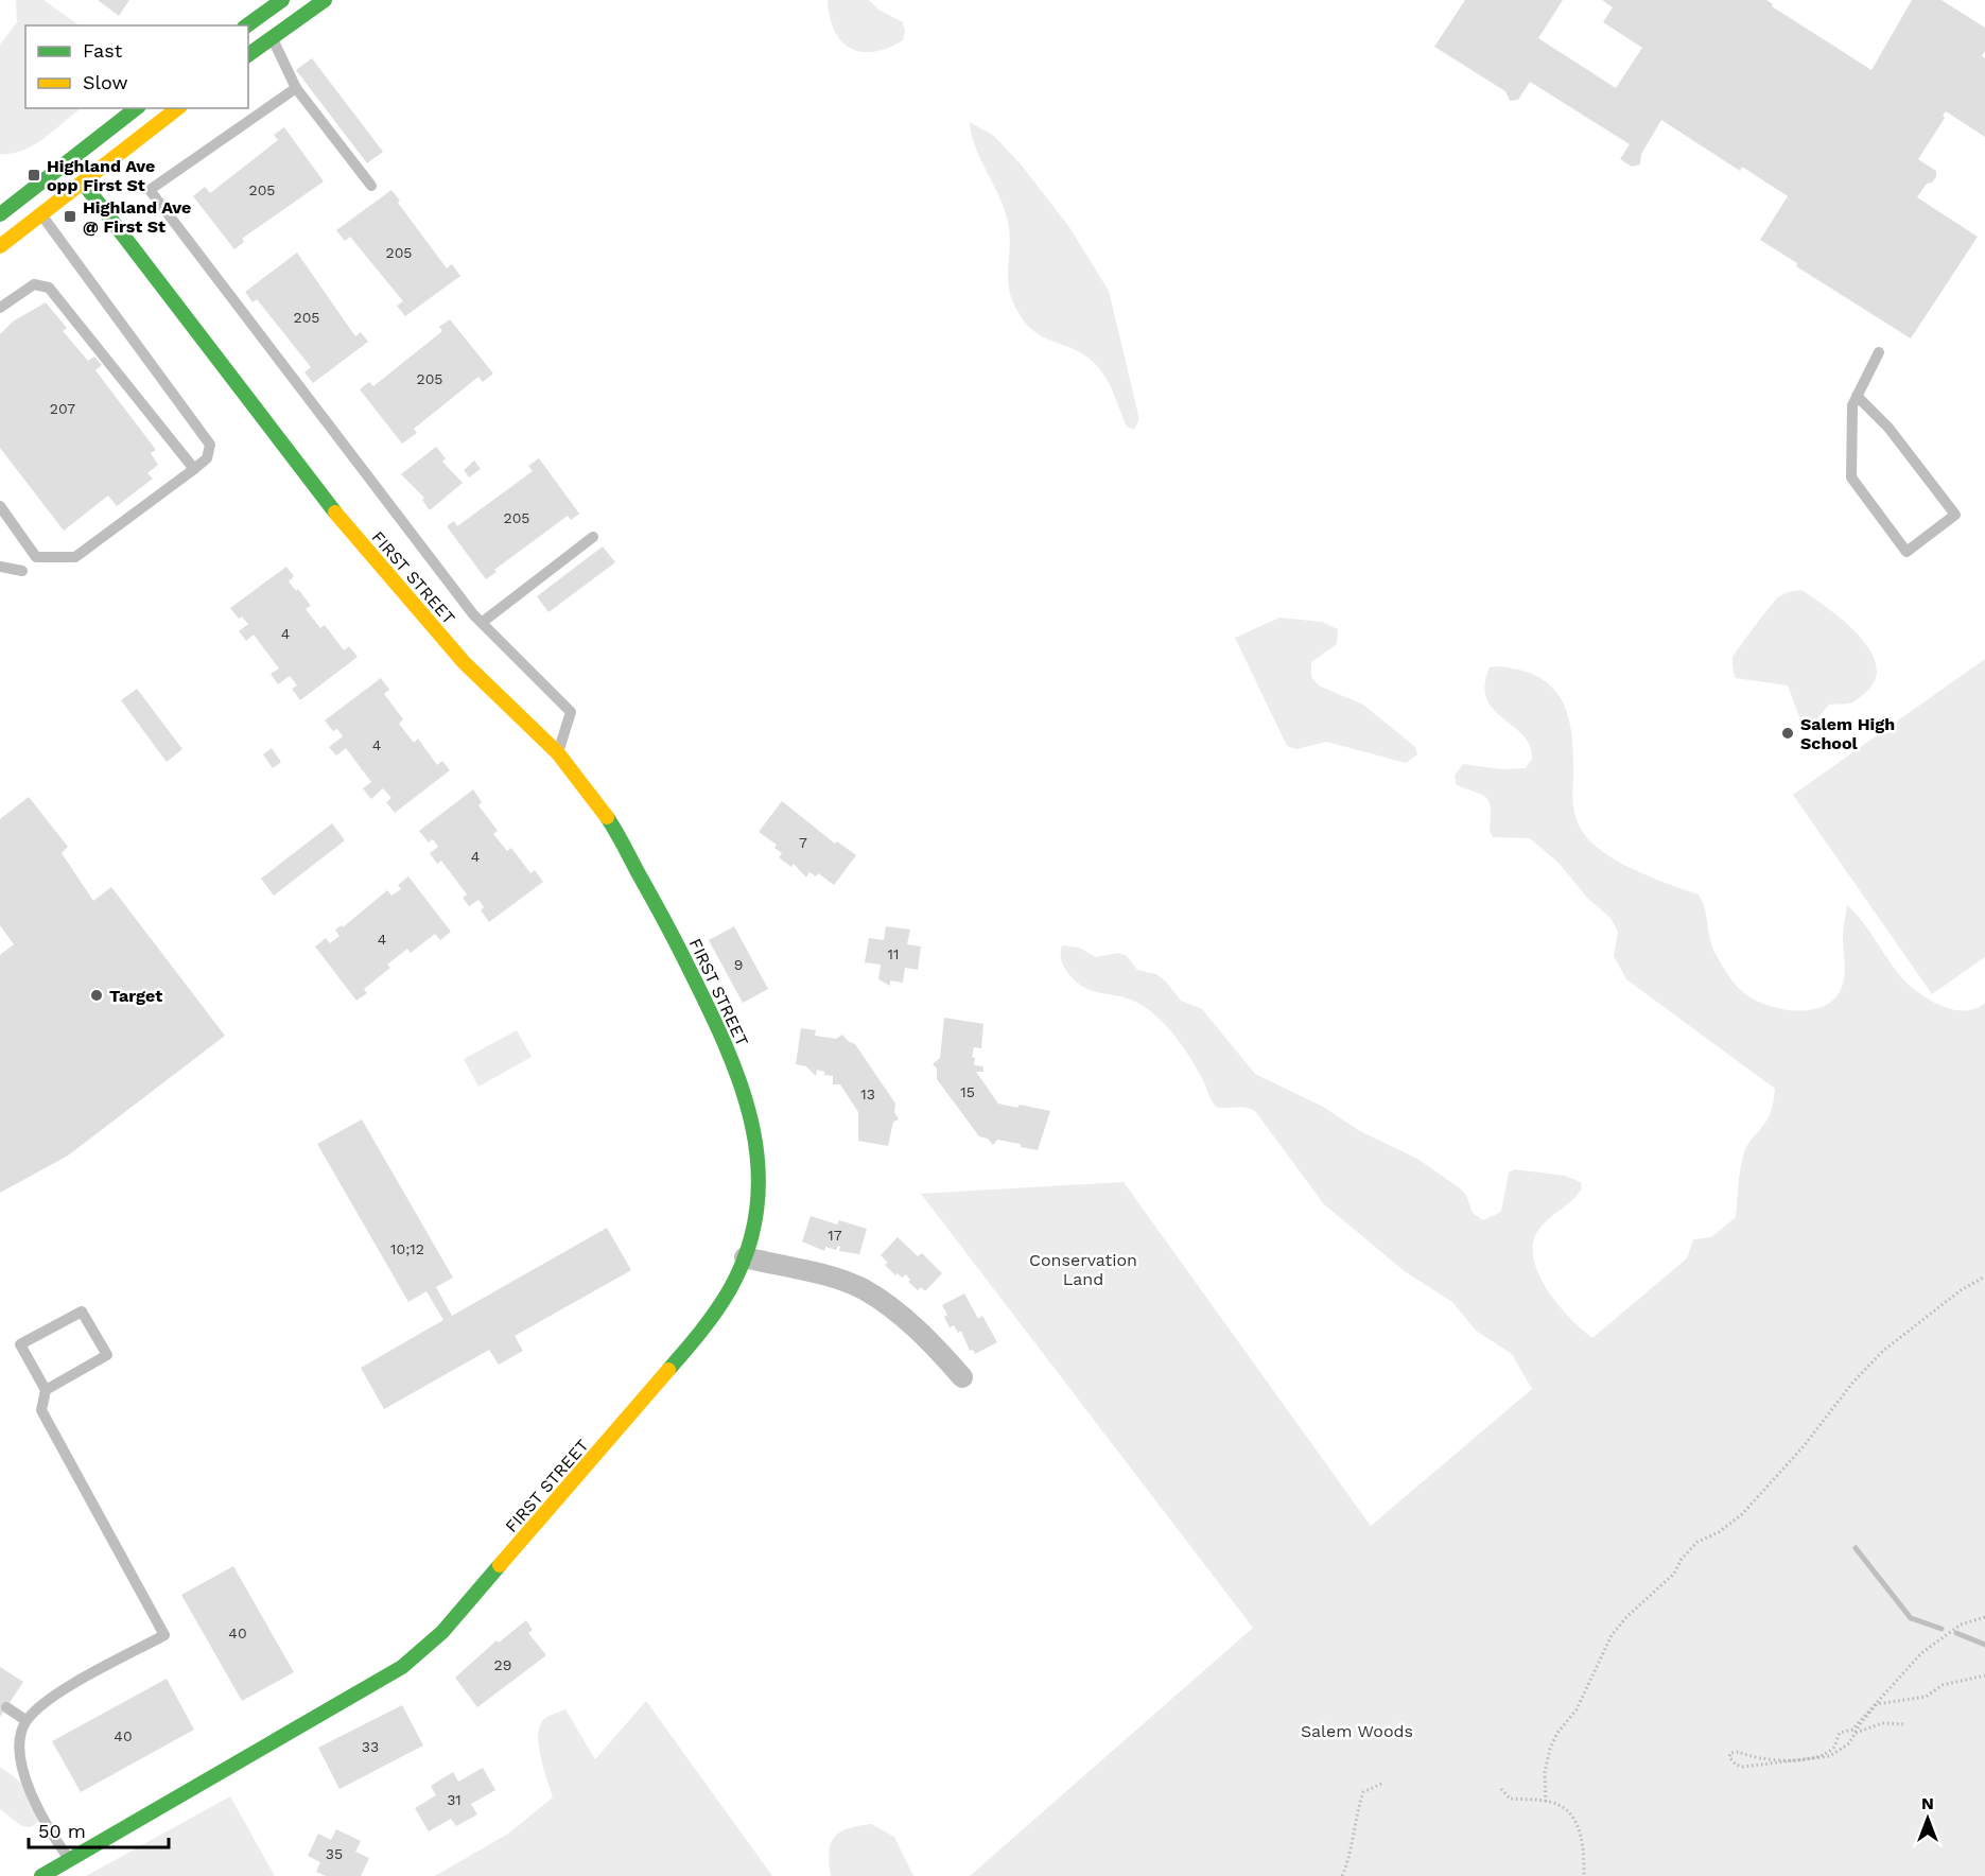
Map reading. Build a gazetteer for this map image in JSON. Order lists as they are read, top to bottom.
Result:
{
  "streets": {
    "street": ["FIRST STREET"]
  },
  "parks": ["Conservation Land", "Salem Woods"],
  "places": {
    "transit": ["Highland Ave opp First St", "Highland Ave @ First St"],
    "other": ["Salem High School", "Target"]
  },
  "house_numbers": [
    "205",
    "205",
    "205",
    "205",
    "207",
    "205",
    "4",
    "4",
    "7",
    "4",
    "4",
    "11",
    "9",
    "15",
    "13",
    "17",
    "10;12",
    "40",
    "29",
    "40",
    "33",
    "31",
    "35"
  ],
  "legend": ["Fast", "Slow"],
  "scale_bar": "50 m",
  "north": "top"
}
